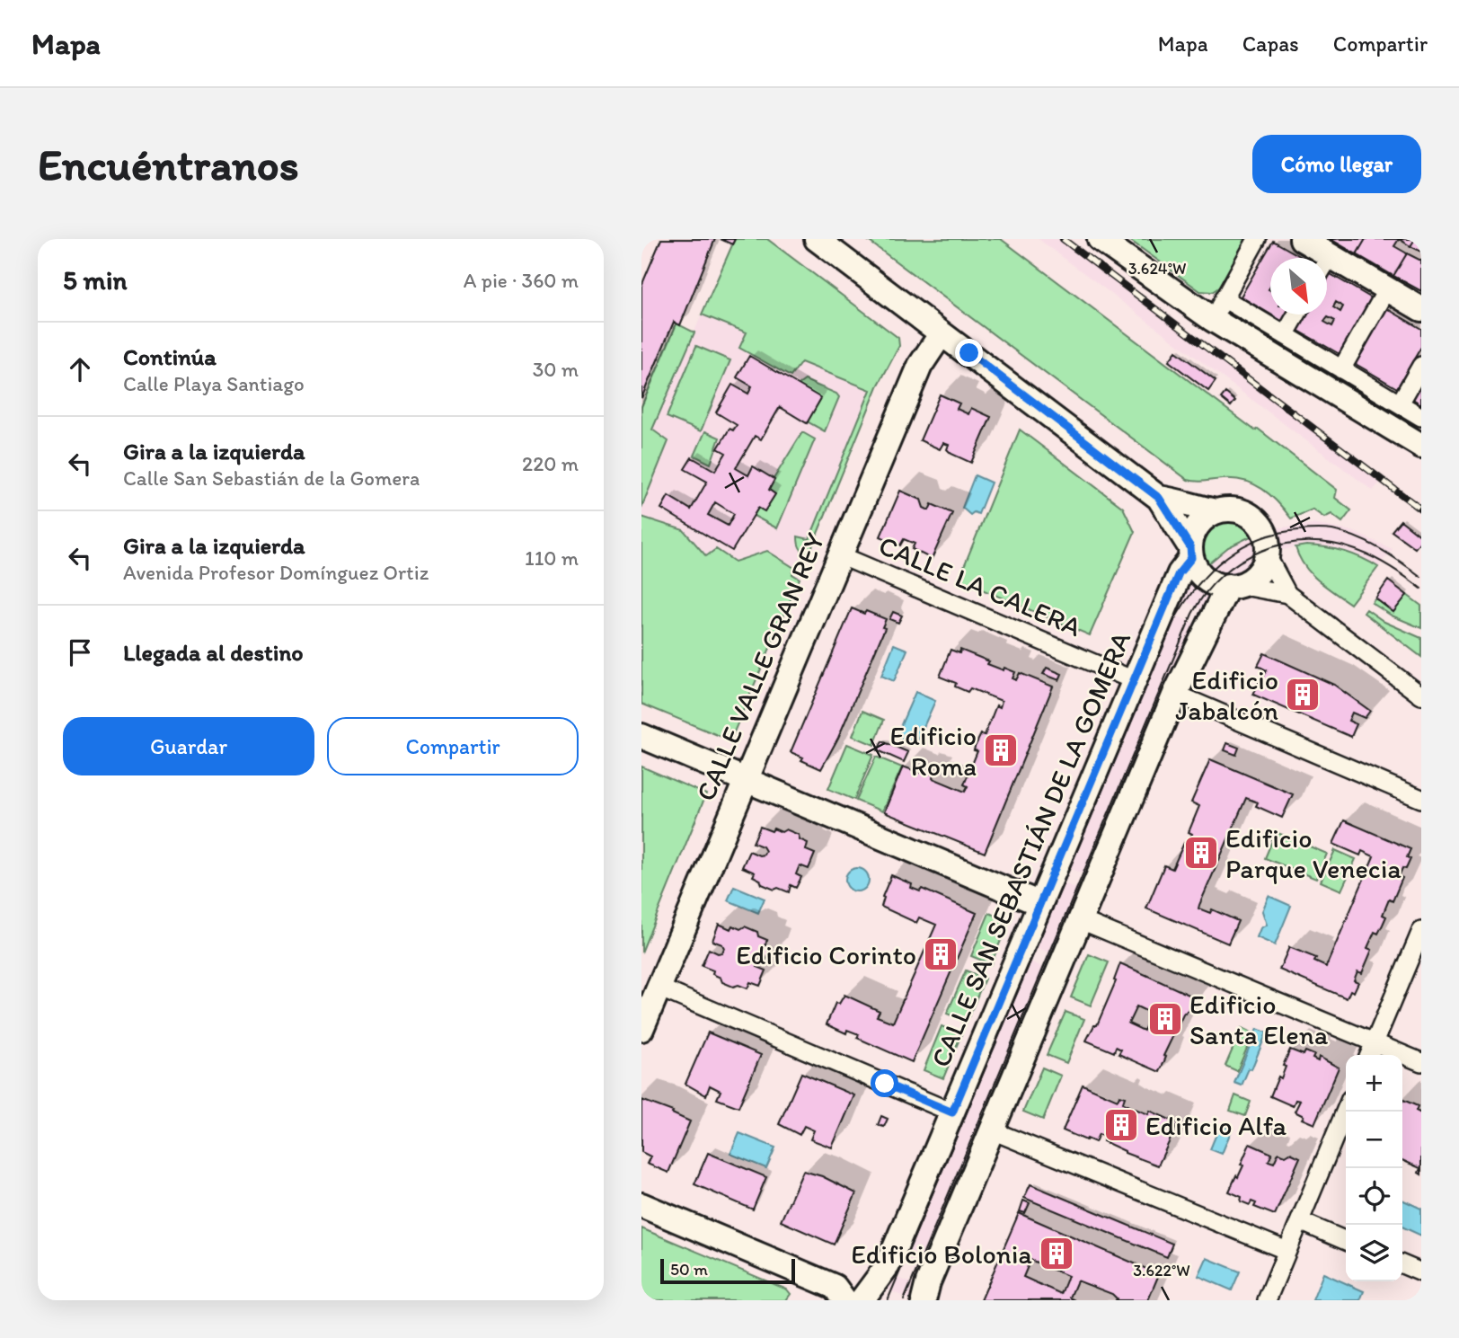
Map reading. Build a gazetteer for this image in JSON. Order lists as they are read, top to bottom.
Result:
{
  "streets": {
    "main road": ["CALLE VALLE GRAN REY", "CALLE SAN SEBASTIÁN DE LA GOMERA"],
    "street": ["CALLE LA CALERA"]
  },
  "crossings": [
    ["CALLE LA CALERA", "CALLE VALLE GRAN REY"],
    ["CALLE LA CALERA", "CALLE SAN SEBASTIÁN DE LA GOMERA"]
  ],
  "places": {
    "building": [
      "Edificio Jabalcón",
      "Edificio Roma",
      "Edificio Parque Venecia",
      "Edificio Corinto",
      "Edificio Santa Elena",
      "Edificio Alfa",
      "Edificio Bolonia"
    ]
  },
  "scale_bar": "50 m",
  "north": "bottom right",
  "page": {
    "header": "Mapa",
    "nav": ["Mapa", "Capas", "Compartir"],
    "buttons": [
      "Cómo llegar",
      ["Guardar", "Compartir"]
    ],
    "title": "Encuéntranos",
    "heading": ["5 min", "A pie · 360 m"],
    "list": [
      ["Continúa", "Calle Playa Santiago", "30 m"],
      ["Gira a la izquierda", "Calle San Sebastián de la Gomera", "220 m"],
      ["Gira a la izquierda", "Avenida Profesor Domínguez Ortiz", "110 m"],
      "Llegada al destino"
    ],
    "map_buttons": ["+", "−"],
    "scale": "50 m"
  },
  "coordinates": ["3.624°W", "3.622°W"]
}
